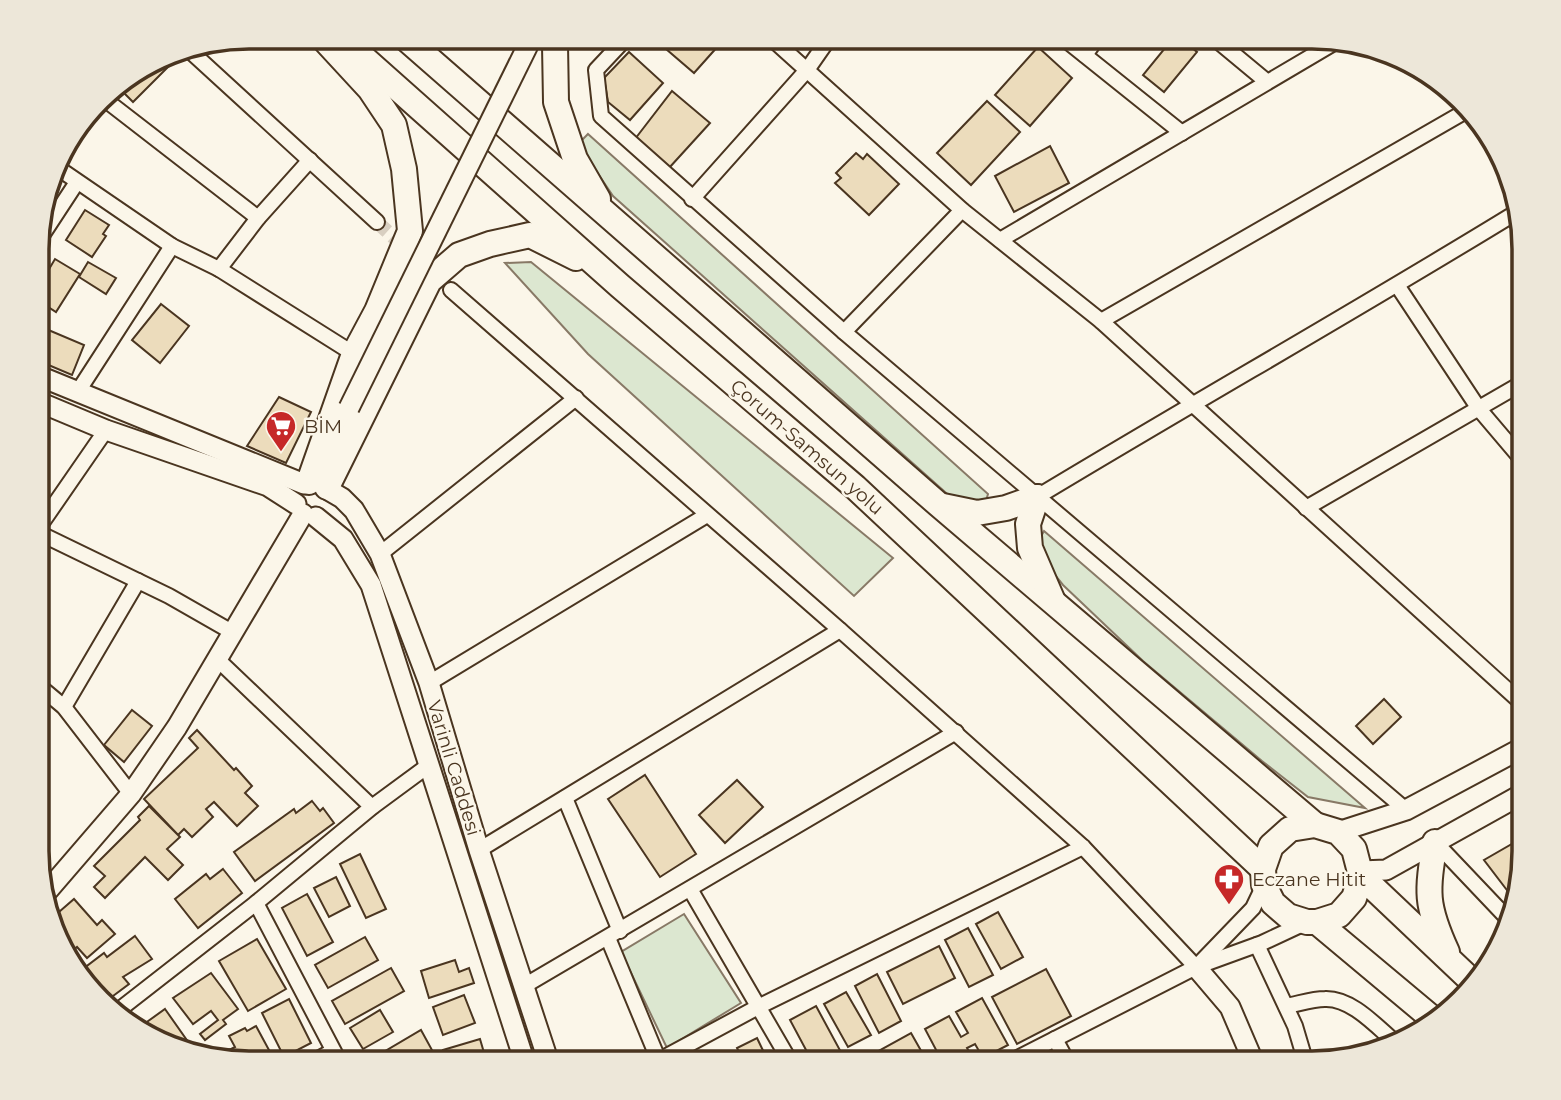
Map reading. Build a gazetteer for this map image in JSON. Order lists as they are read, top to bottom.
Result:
{
  "streets": {
    "highway": ["Çorum-Samsun yolu"],
    "street": ["Varinli Caddesi"]
  },
  "places": {
    "supermarket": ["BİM"],
    "pharmacy": ["Eczane Hitit"]
  }
}
